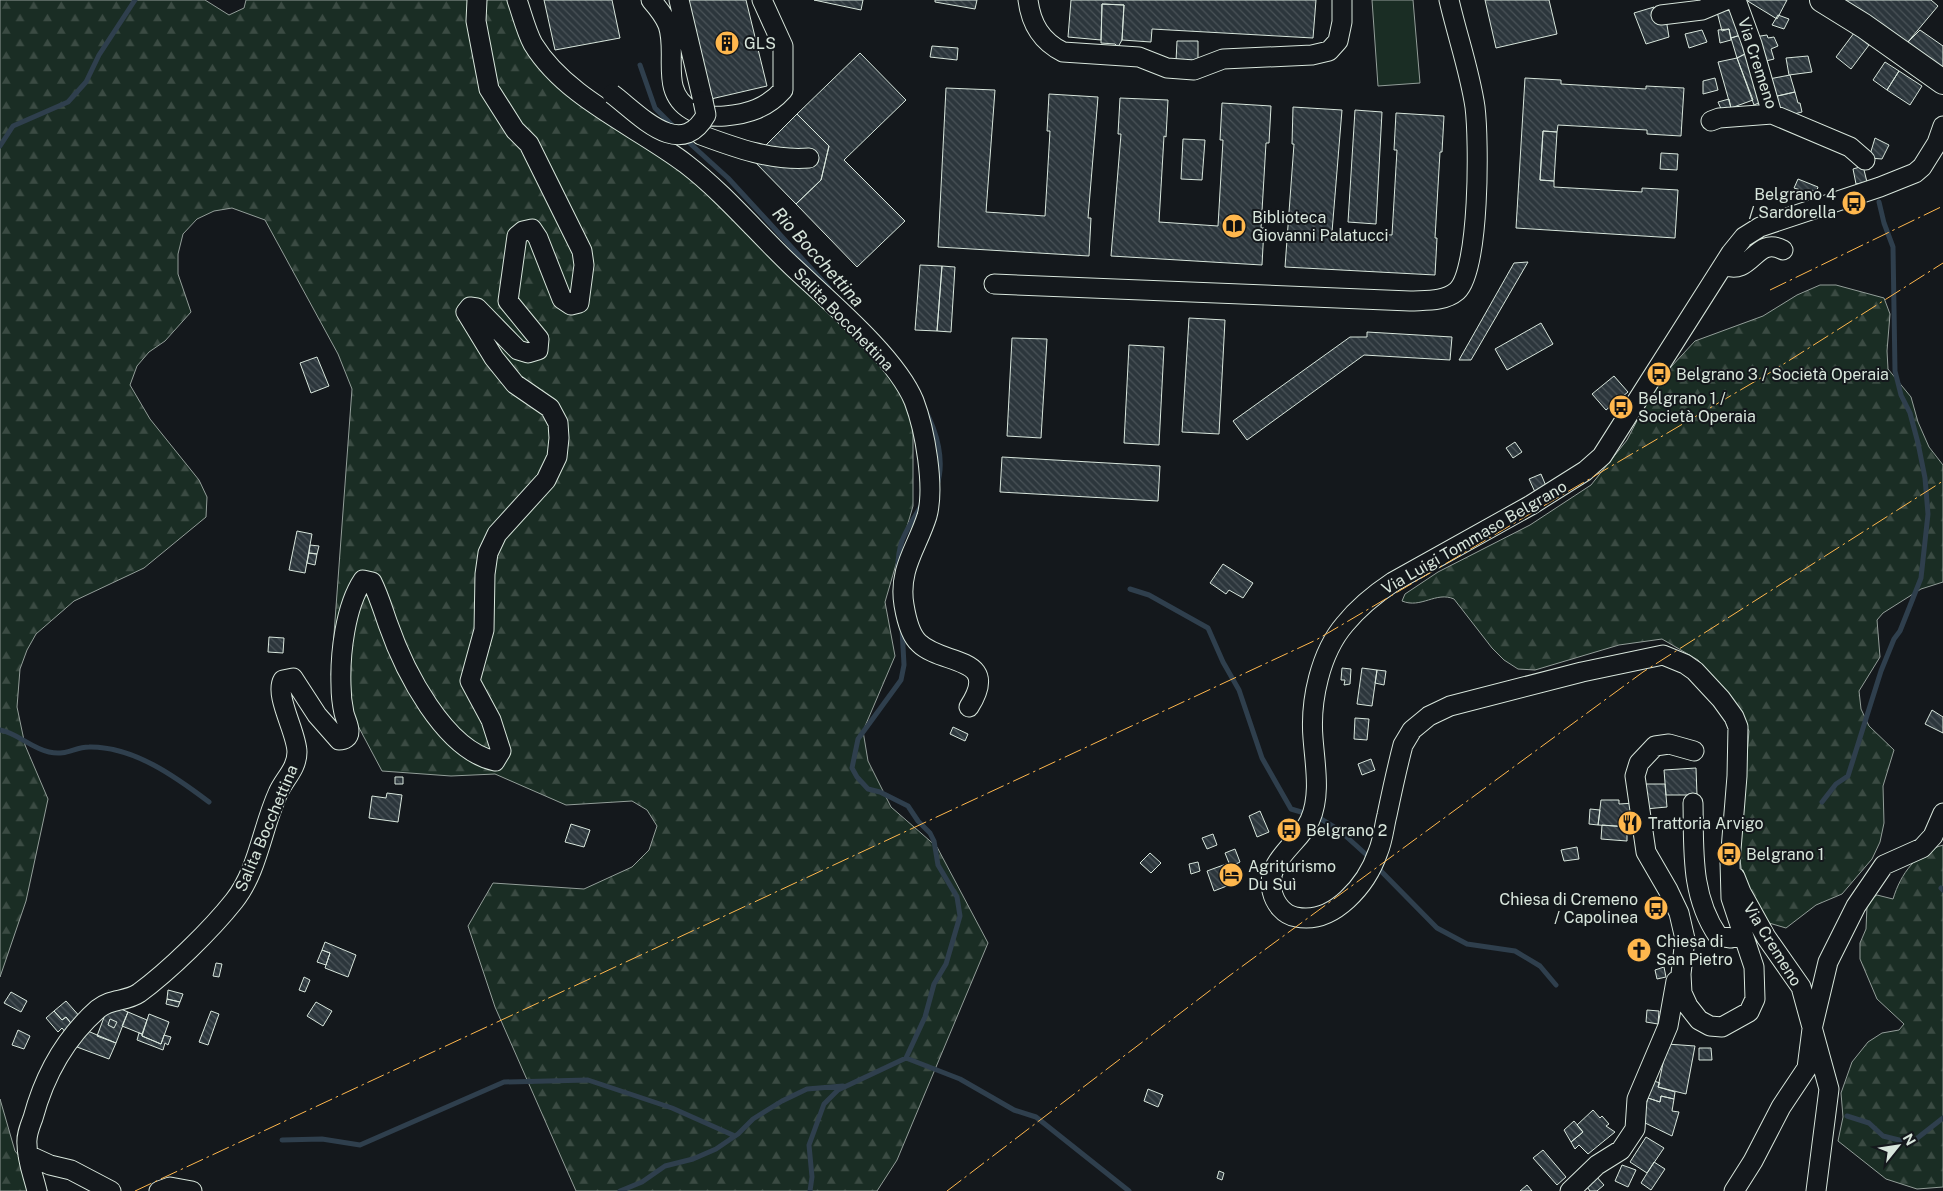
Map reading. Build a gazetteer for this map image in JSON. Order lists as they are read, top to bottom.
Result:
{
  "streets": {
    "street": ["Via Cremeno", "Salita Bocchettina", "Via Luigi Tommaso Belgrano"]
  },
  "crossings": [
    ["Via Cremeno", "Via Luigi Tommaso Belgrano"]
  ],
  "water": ["Rio Bocchettina"],
  "places": {
    "building": ["GLS"],
    "bus stop": [
      "Belgrano 4 / Sardorella",
      "Belgrano 3 / Società Operaia",
      "Belgrano 1 / Società Operaia",
      "Belgrano 2",
      "Belgrano 1",
      "Chiesa di Cremeno / Capolinea"
    ],
    "library": ["Biblioteca Giovanni Palatucci"],
    "restaurant": ["Trattoria Arvigo"],
    "hotel": ["Agriturismo Du Suì"],
    "church": ["Chiesa di San Pietro"]
  },
  "north": "top right"
}
